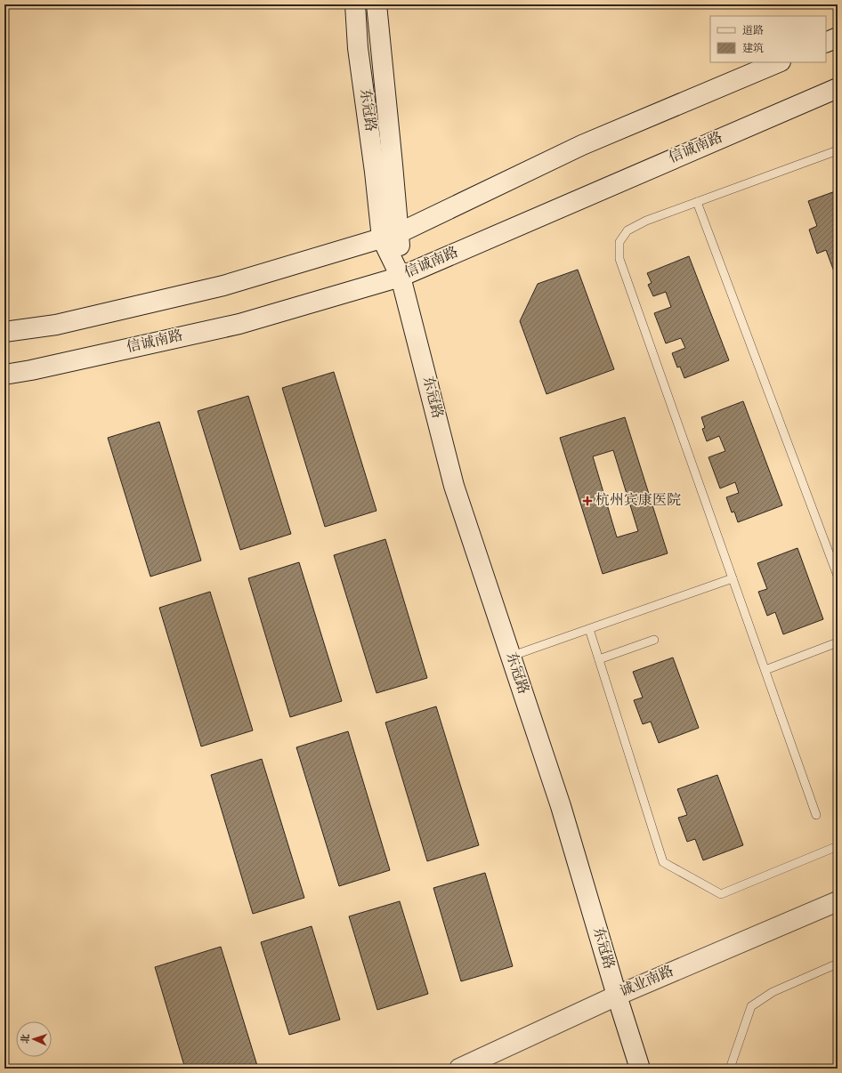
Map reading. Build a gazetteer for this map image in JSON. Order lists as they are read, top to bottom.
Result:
{
  "streets": {
    "main road": ["东冠路", "信诚南路", "诚业南路"]
  },
  "crossings": [
    ["东冠路", "信诚南路"],
    ["东冠路", "诚业南路"]
  ],
  "places": {
    "health": ["杭州宾康医院"]
  },
  "legend": ["道路", "建筑"],
  "north": "left"
}
